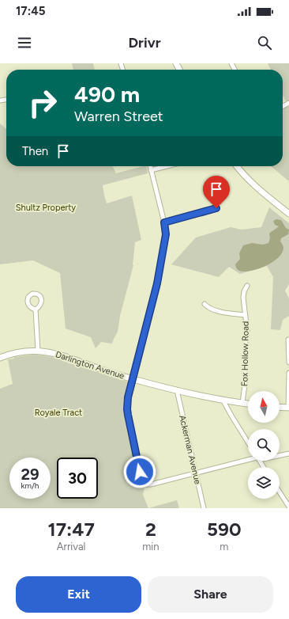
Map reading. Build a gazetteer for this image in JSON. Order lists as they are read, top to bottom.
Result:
{
  "streets": {
    "main road": ["Darlington Avenue"],
    "street": ["Fox Hollow Road", "Ackerman Avenue"]
  },
  "crossings": [
    ["Fox Hollow Road", "Darlington Avenue"],
    ["Darlington Avenue", "Ackerman Avenue"]
  ],
  "parks": ["Shultz Property", "Royale Tract"],
  "north": "top",
  "page": {
    "status": "17:45",
    "header": "Drivr",
    "turn": ["490 m", "Warren Street"],
    "then": "Then",
    "speed": "29 km/h",
    "limit": "30",
    "eta": [
      "17:47",
      "Arrival",
      "2",
      "min",
      "590",
      "m"
    ],
    "buttons": ["Exit", "Share"]
  }
}
